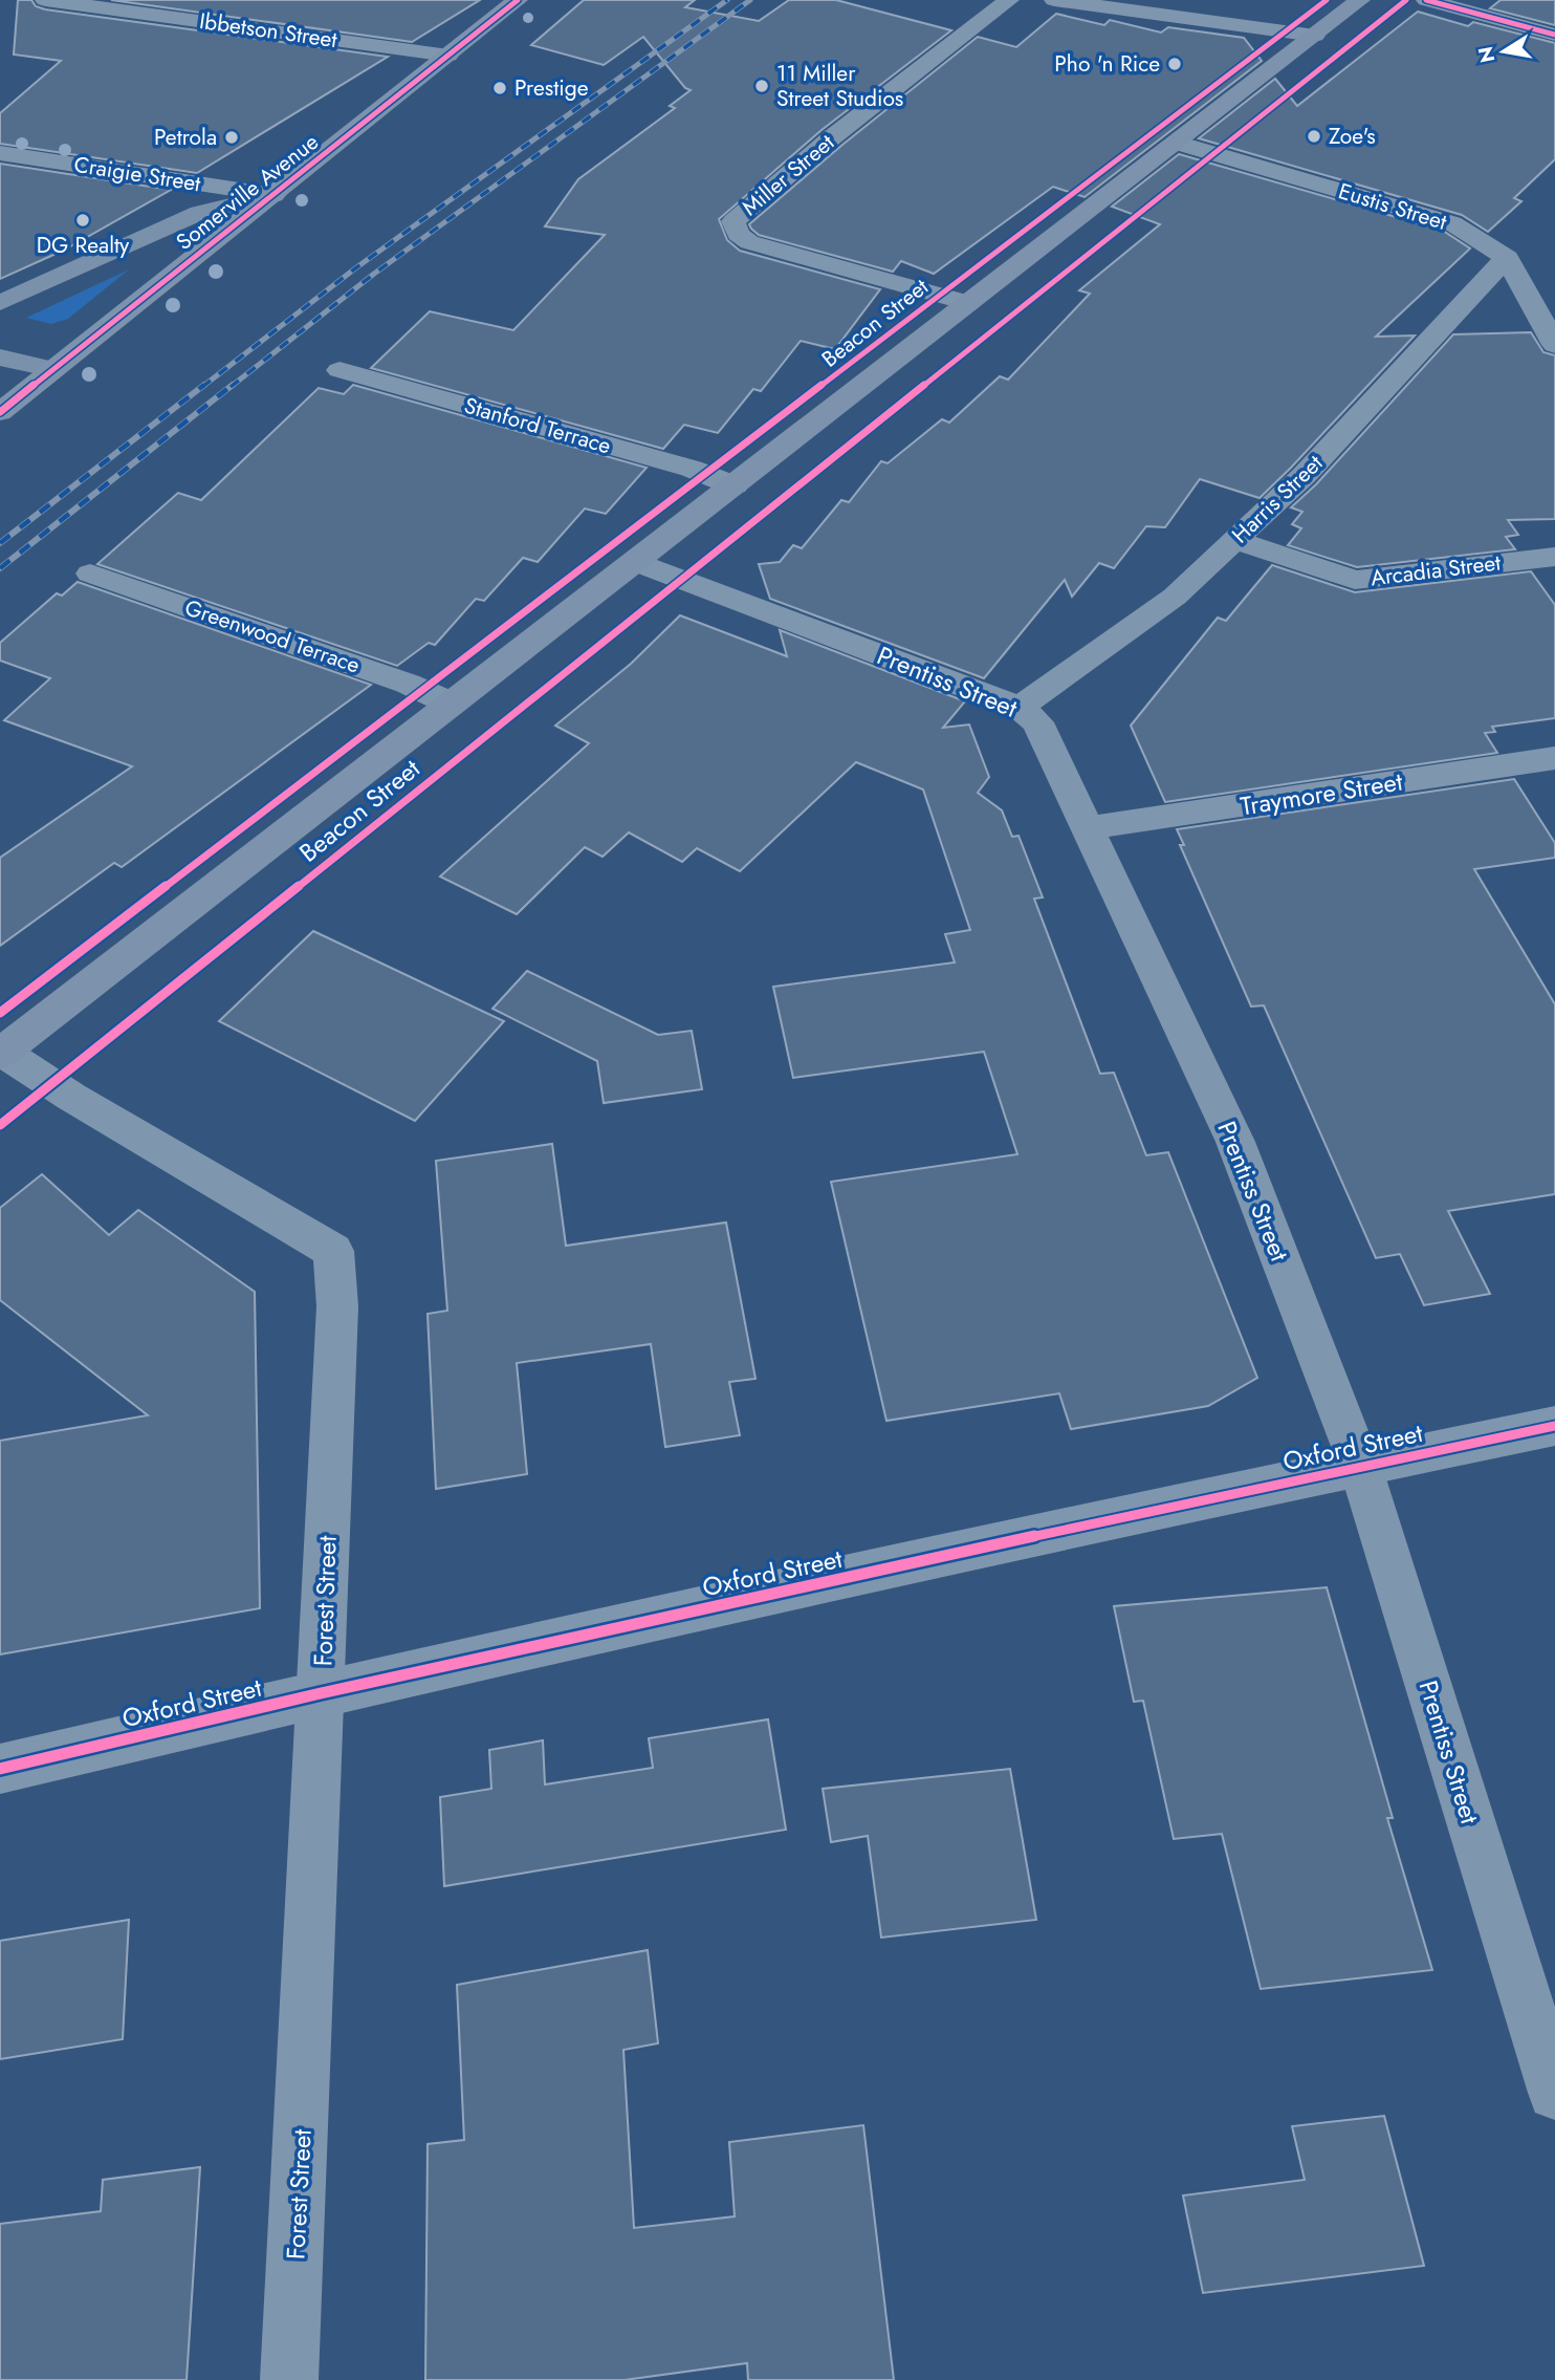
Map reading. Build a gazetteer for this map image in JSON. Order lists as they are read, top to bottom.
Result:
{
  "streets": {
    "main road": ["Somerville Avenue", "Beacon Street"],
    "street": [
      "Ibbetson Street",
      "Craigie Street",
      "Miller Street",
      "Eustis Street",
      "Stanford Terrace",
      "Harris Street",
      "Arcadia Street",
      "Greenwood Terrace",
      "Prentiss Street",
      "Traymore Street",
      "Oxford Street",
      "Forest Street"
    ]
  },
  "crossings": [
    ["Ibbetson Street", "Somerville Avenue"],
    ["Craigie Street", "Somerville Avenue"],
    ["Miller Street", "Beacon Street"],
    ["Eustis Street", "Beacon Street"],
    ["Eustis Street", "Harris Street"],
    ["Beacon Street", "Stanford Terrace"],
    ["Beacon Street", "Greenwood Terrace"],
    ["Beacon Street", "Prentiss Street"],
    ["Beacon Street", "Forest Street"],
    ["Harris Street", "Arcadia Street"],
    ["Harris Street", "Prentiss Street"],
    ["Prentiss Street", "Traymore Street"],
    ["Prentiss Street", "Oxford Street"],
    ["Oxford Street", "Forest Street"]
  ],
  "places": [
    "Pho 'n Rice",
    "11 Miller Street Studios",
    "Prestige",
    "Zoe's",
    "Petrola",
    "DG Realty"
  ],
  "north": "left"
}
